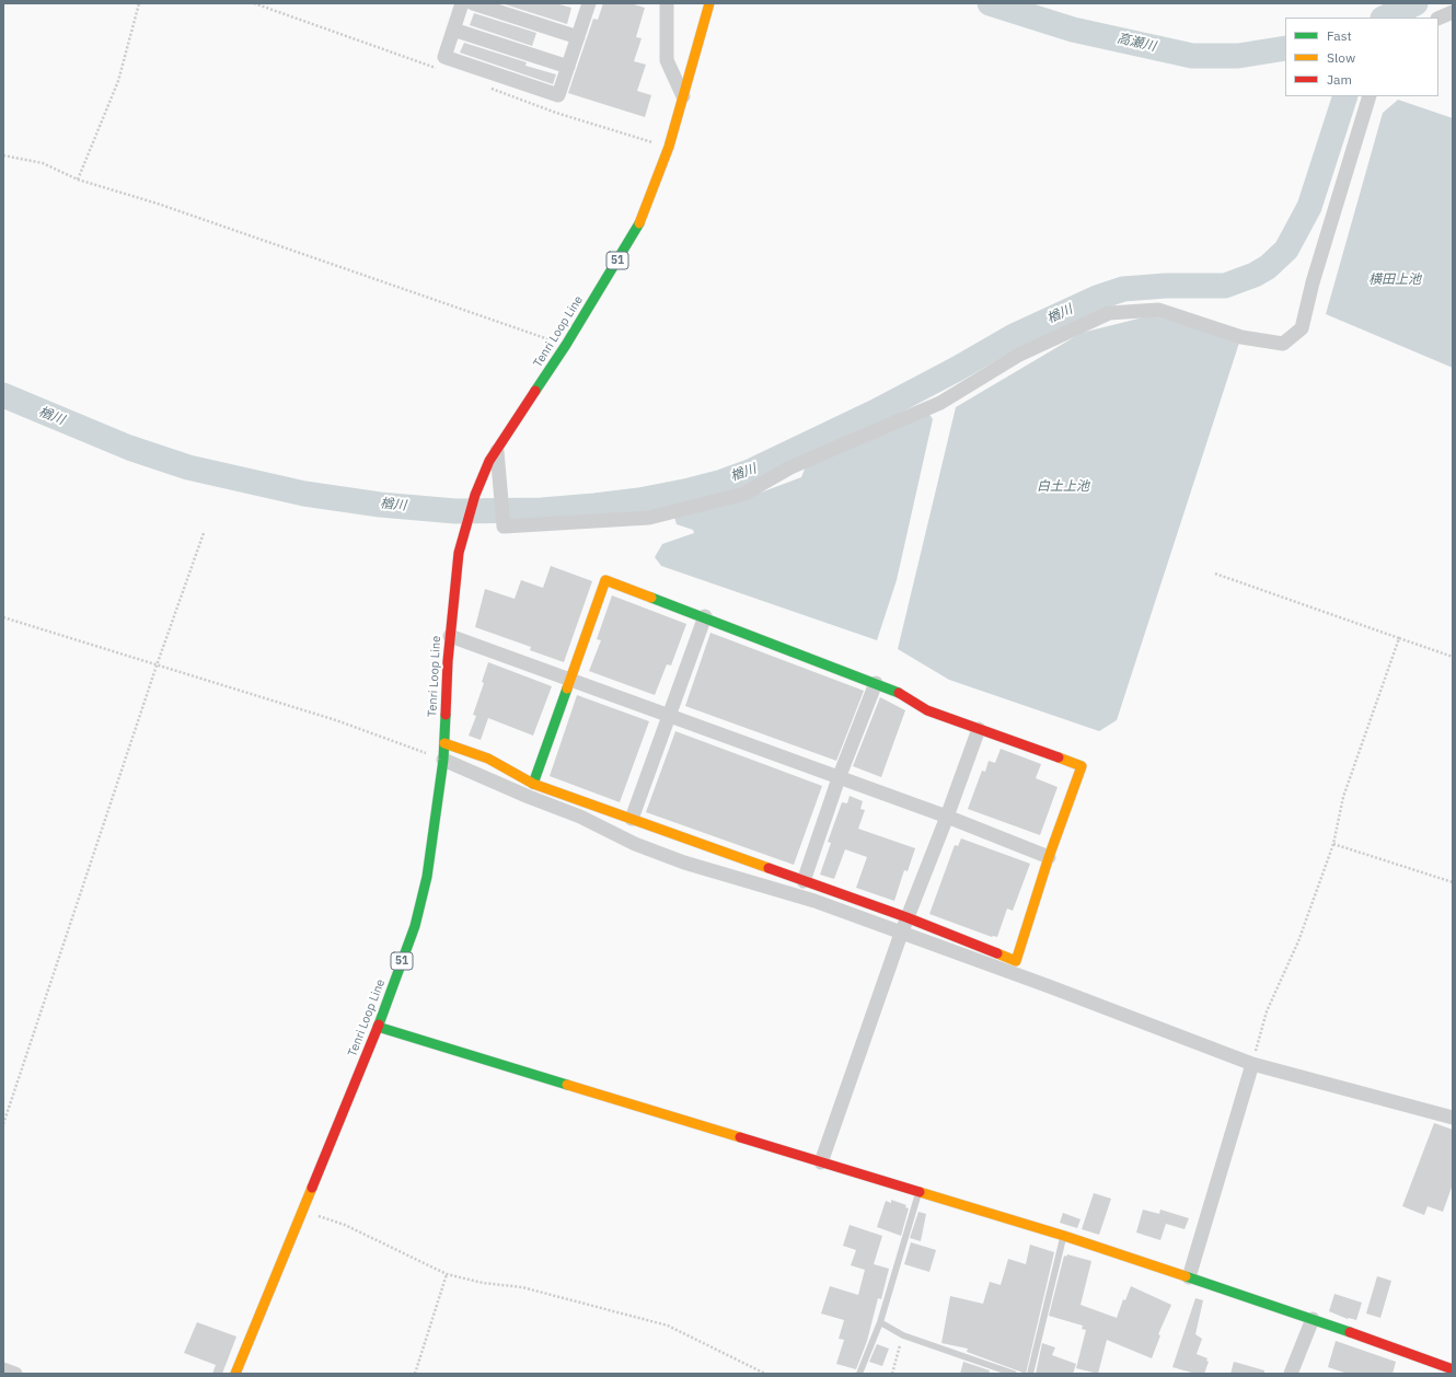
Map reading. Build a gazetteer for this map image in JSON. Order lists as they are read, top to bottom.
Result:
{
  "streets": {
    "street": ["51", "Tenri Loop Line"]
  },
  "water": [
    "高瀬川",
    "横田上池",
    "楢川",
    "白土上池"
  ],
  "legend": ["Fast", "Slow", "Jam"]
}
